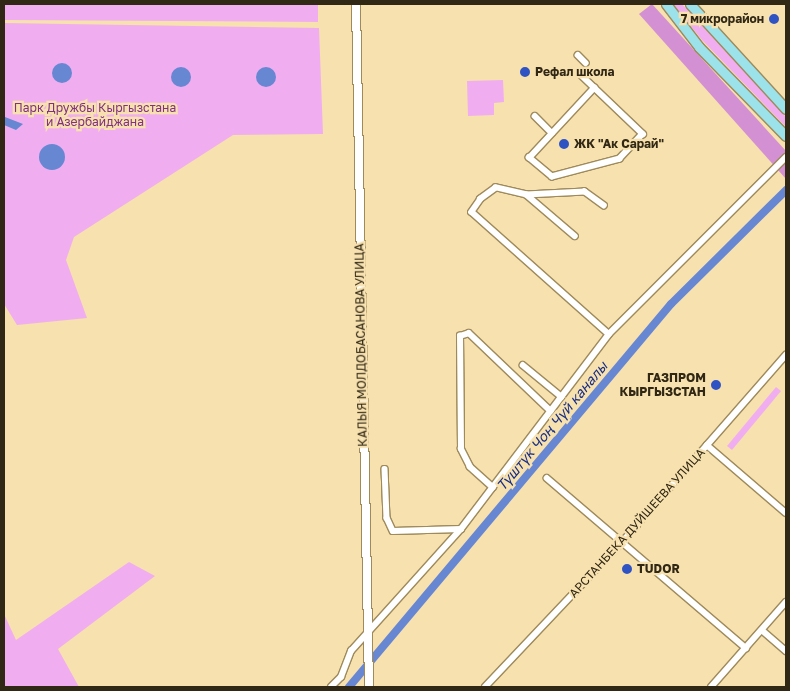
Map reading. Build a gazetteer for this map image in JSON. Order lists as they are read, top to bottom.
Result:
{
  "streets": {
    "street": ["КАЛЫЯ МОЛДОБАСАНОВА УЛИЦА", "АРСТАНБЕКА ДУЙШЕЕВА УЛИЦА"]
  },
  "water": ["Түштүк Чоң Чүй каналы"],
  "parks": ["Парк Дружбы Кыргызстана и Азербайджана"],
  "places": [
    "7 микрорайон",
    "Рефал школа",
    "ЖК \"Ак Сарай\"",
    "ГАЗПРОМ КЫРГЫЗСТАН",
    "TUDOR"
  ]
}
